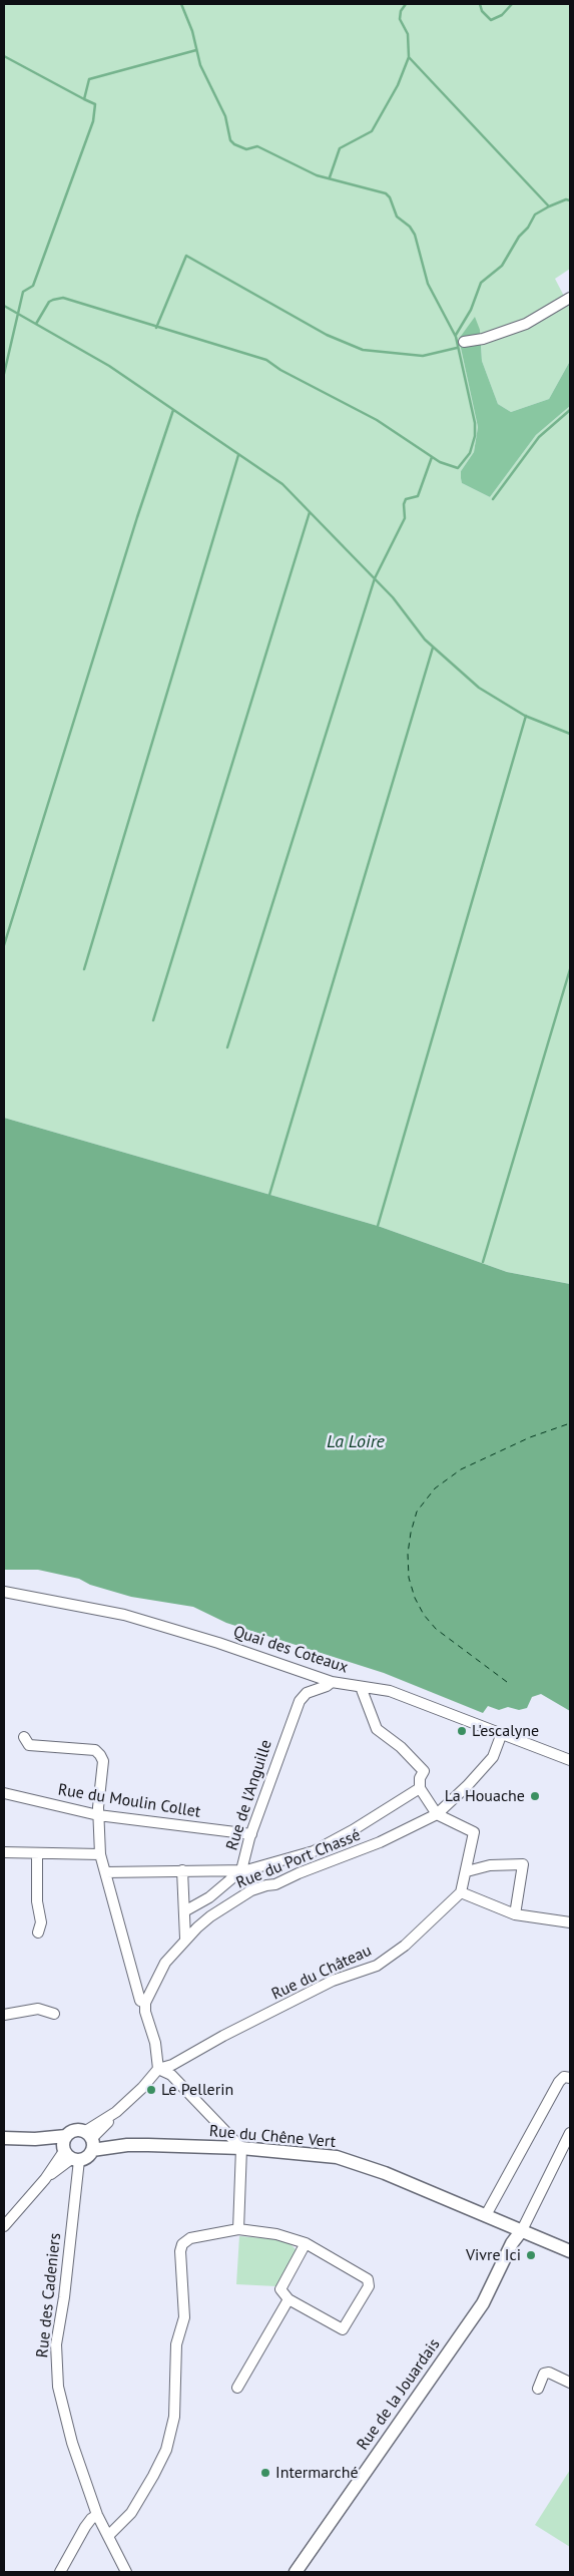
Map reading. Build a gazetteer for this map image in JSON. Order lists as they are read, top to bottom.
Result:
{
  "streets": {
    "main road": ["Rue du Chêne Vert", "Rue de la Jouardais"],
    "street": [
      "Quai des Coteaux",
      "Rue de l'Anguille",
      "Rue du Moulin Collet",
      "Rue du Port Chassé",
      "Rue du Château",
      "Rue des Cadeniers"
    ]
  },
  "crossings": [
    ["Quai des Coteaux", "Rue de l'Anguille"],
    ["Quai des Coteaux", "Rue du Port Chassé"],
    ["Rue de l'Anguille", "Rue du Moulin Collet"],
    ["Rue du Château", "Rue du Chêne Vert"],
    ["Rue du Chêne Vert", "Rue de la Jouardais"]
  ],
  "water": ["La Loire"],
  "places": [
    "L'escalyne",
    "La Houache",
    "Le Pellerin",
    "Vivre Ici",
    "Intermarché"
  ]
}
